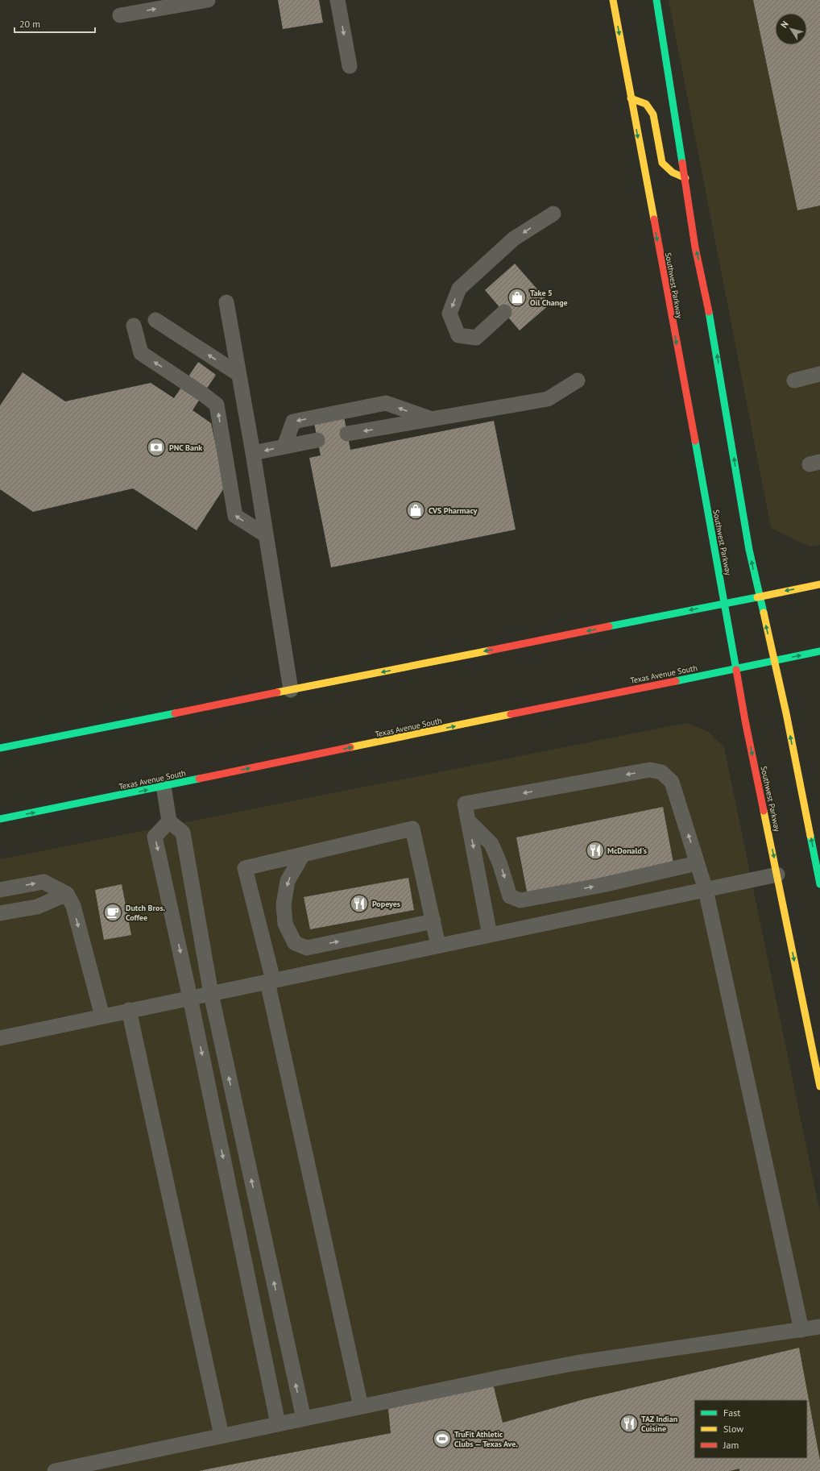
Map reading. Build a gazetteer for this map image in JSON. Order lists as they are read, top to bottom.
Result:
{
  "streets": {
    "main road": ["Southwest Parkway", "Texas Avenue South"]
  },
  "crossings": [
    ["Southwest Parkway", "Texas Avenue South"]
  ],
  "one_way": ["Texas Avenue South"],
  "places": {
    "shop": ["Take 5 Oil Change", "CVS Pharmacy"],
    "bank": ["PNC Bank"],
    "restaurant": ["McDonald's", "Popeyes", "TAZ Indian Cuisine"],
    "cafe": ["Dutch Bros. Coffee"],
    "sports": ["TruFit Athletic Clubs — Texas Ave."]
  },
  "legend": ["Fast", "Slow", "Jam"],
  "scale_bar": "20 m",
  "north": "top left"
}
